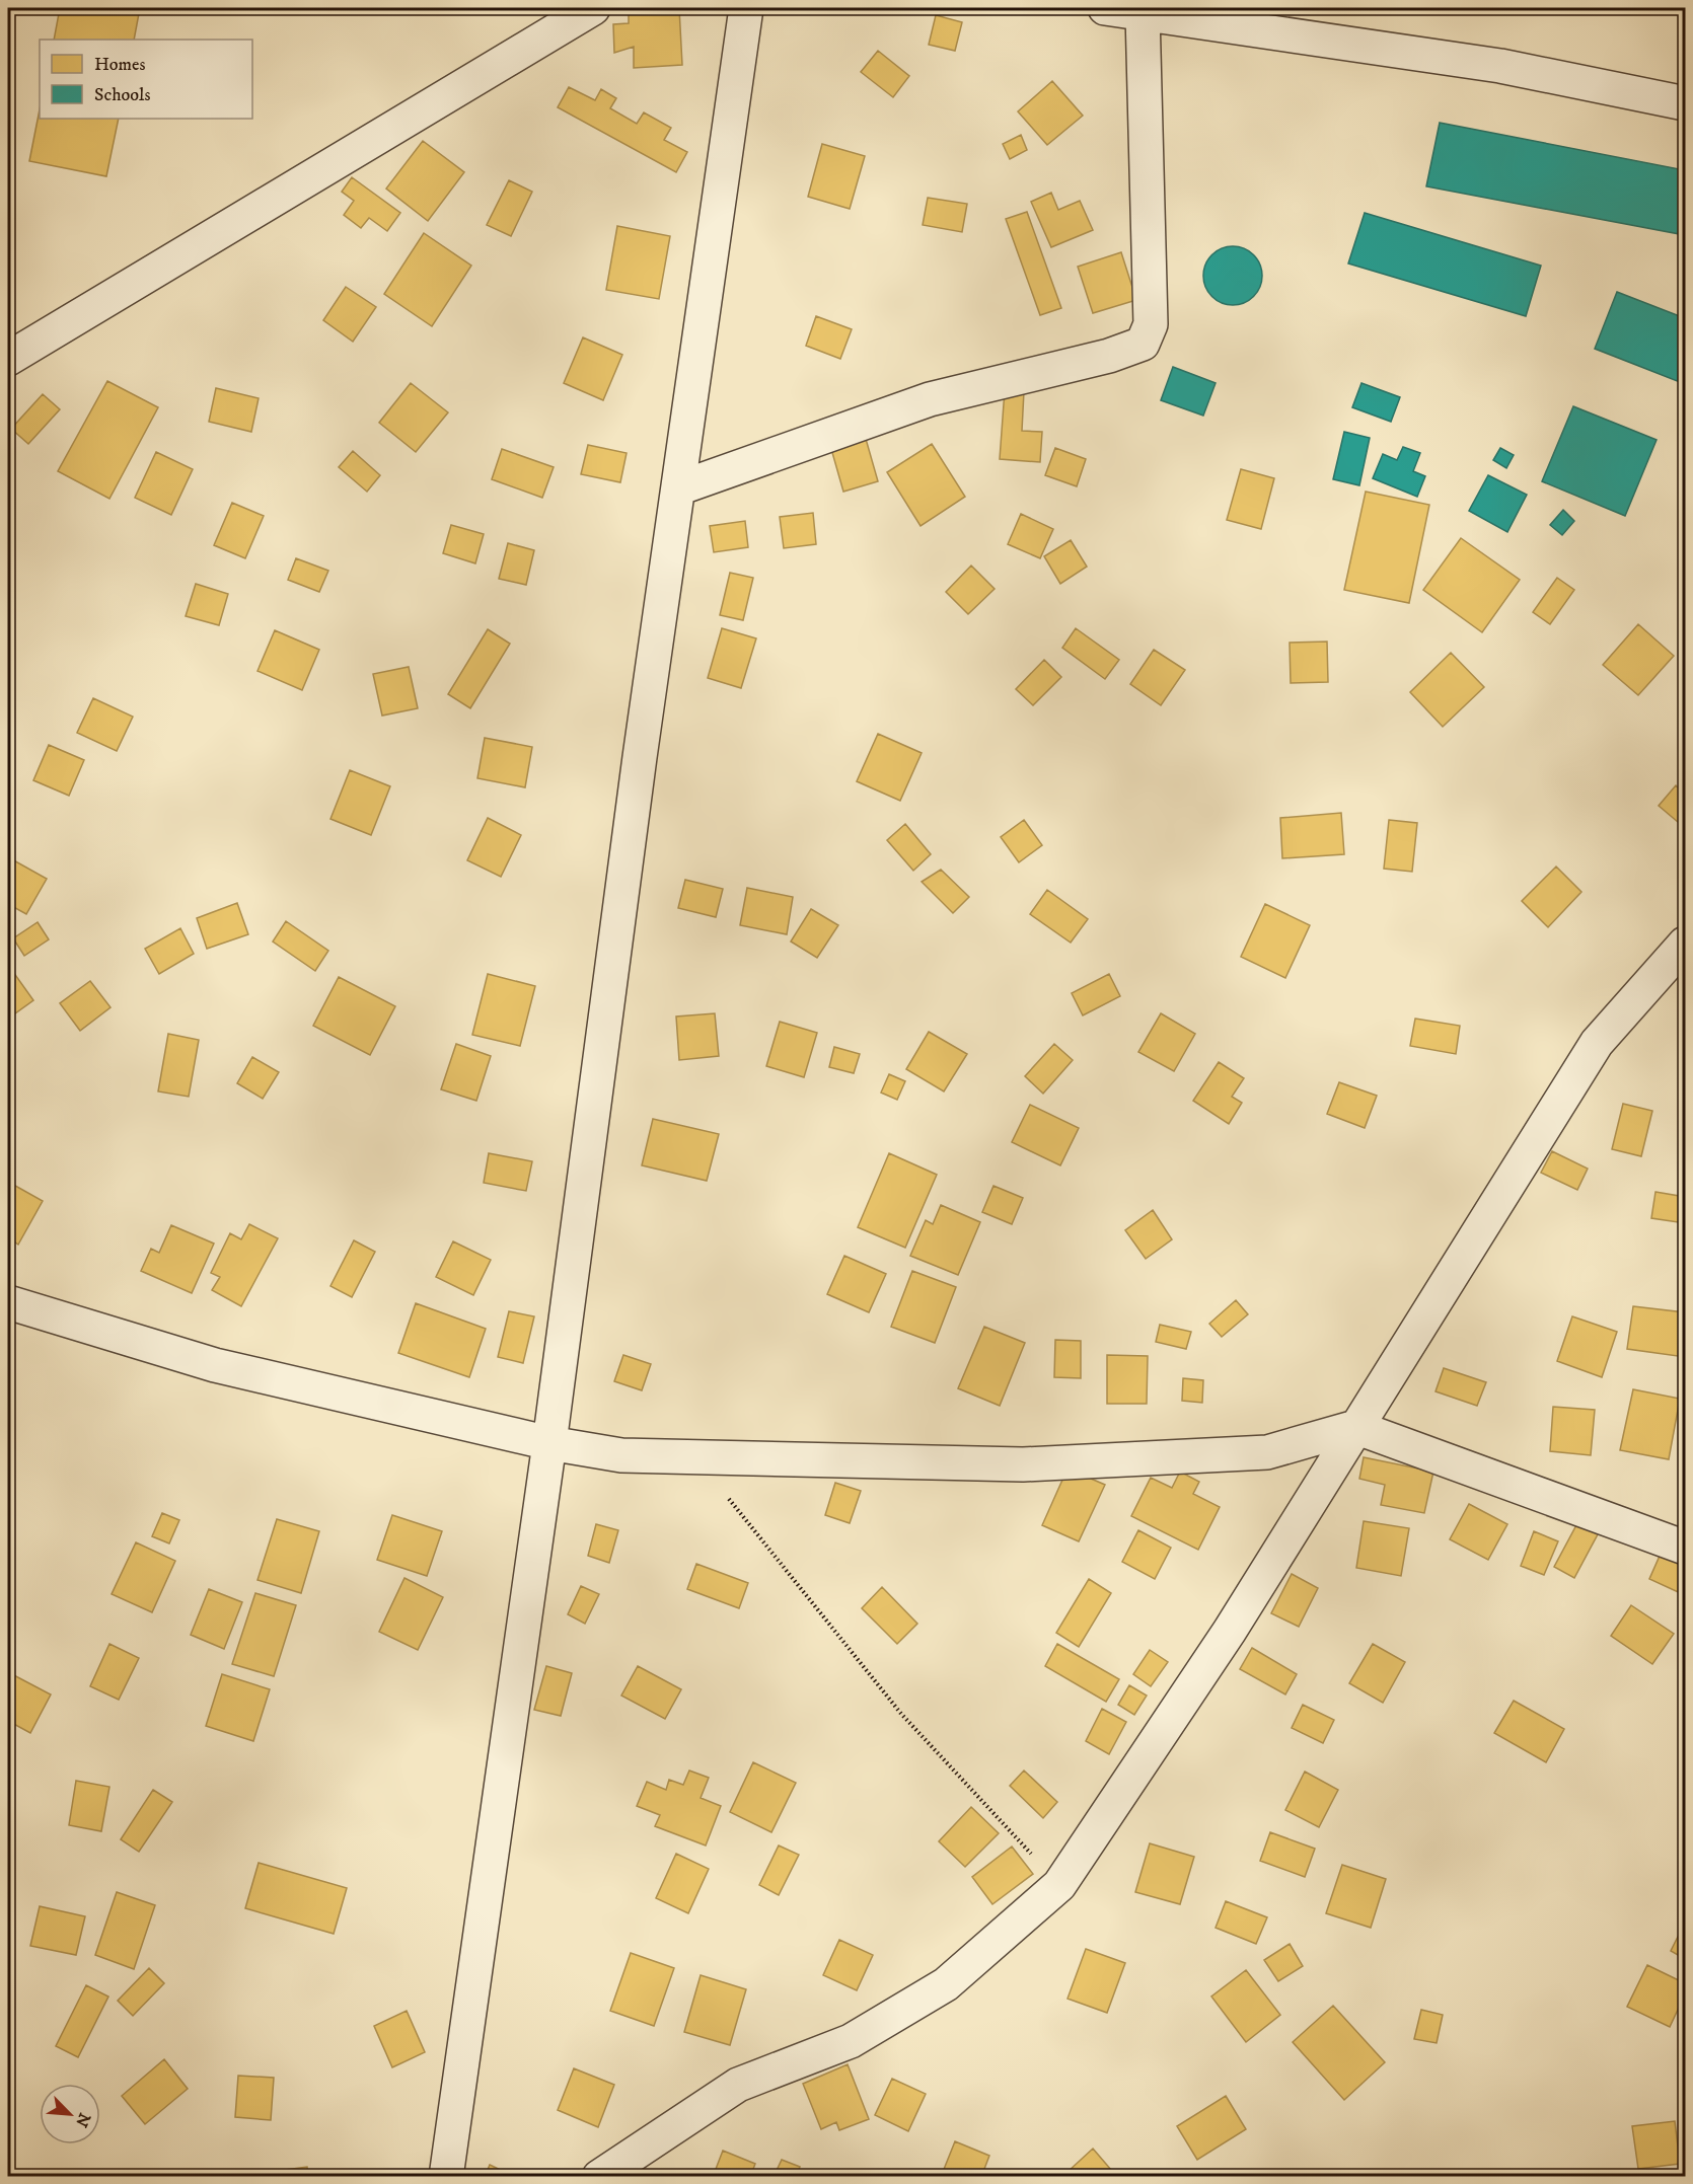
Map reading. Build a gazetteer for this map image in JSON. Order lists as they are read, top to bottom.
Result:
{
  "legend": ["Homes", "Schools"],
  "north": "bottom right"
}
